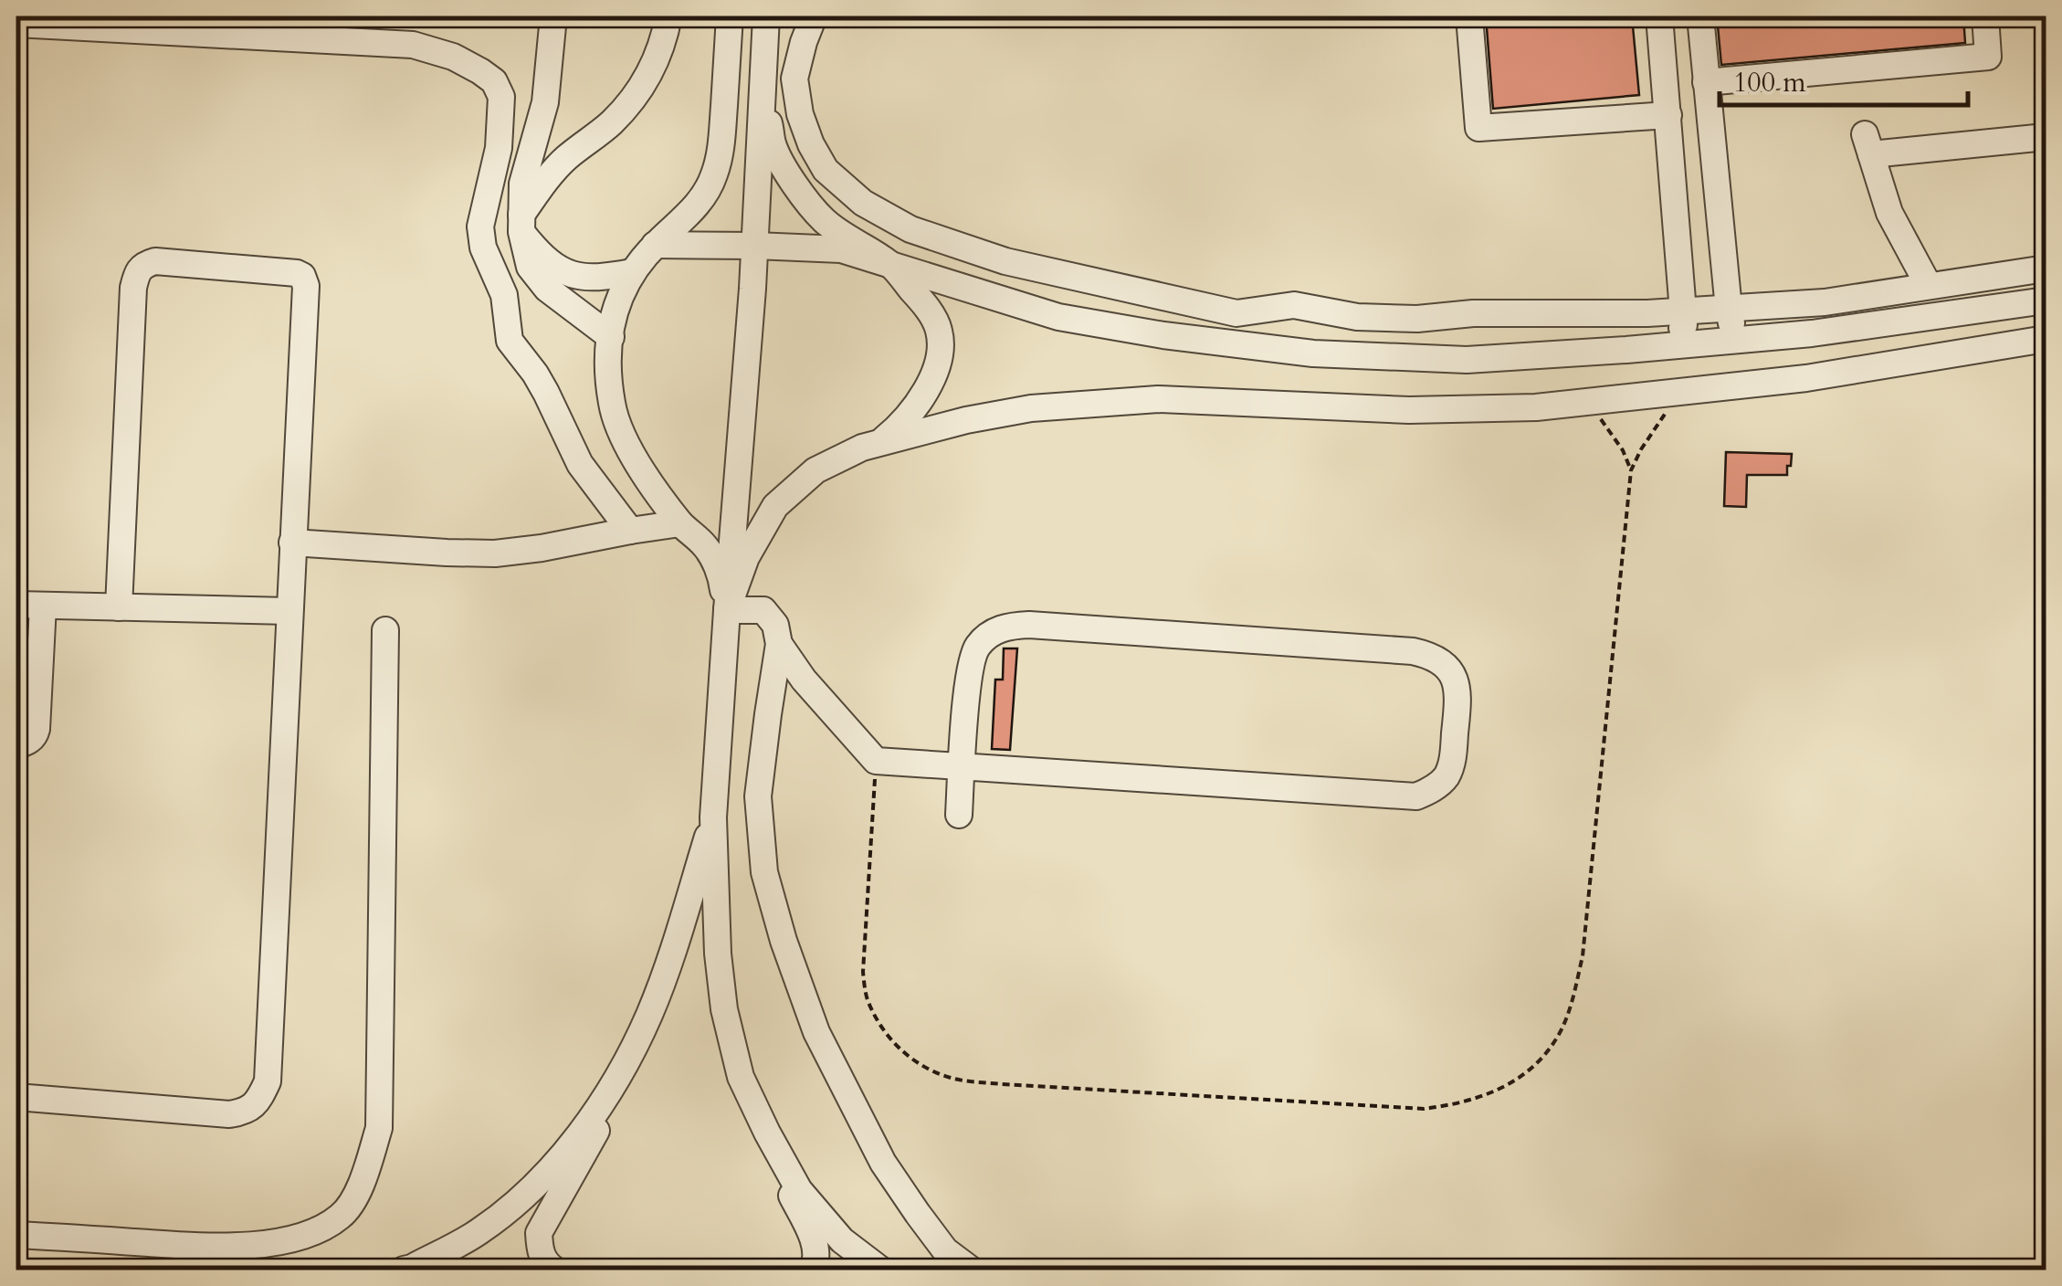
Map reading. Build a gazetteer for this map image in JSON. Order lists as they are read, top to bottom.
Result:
{
  "scale_bar": "100 m"
}
